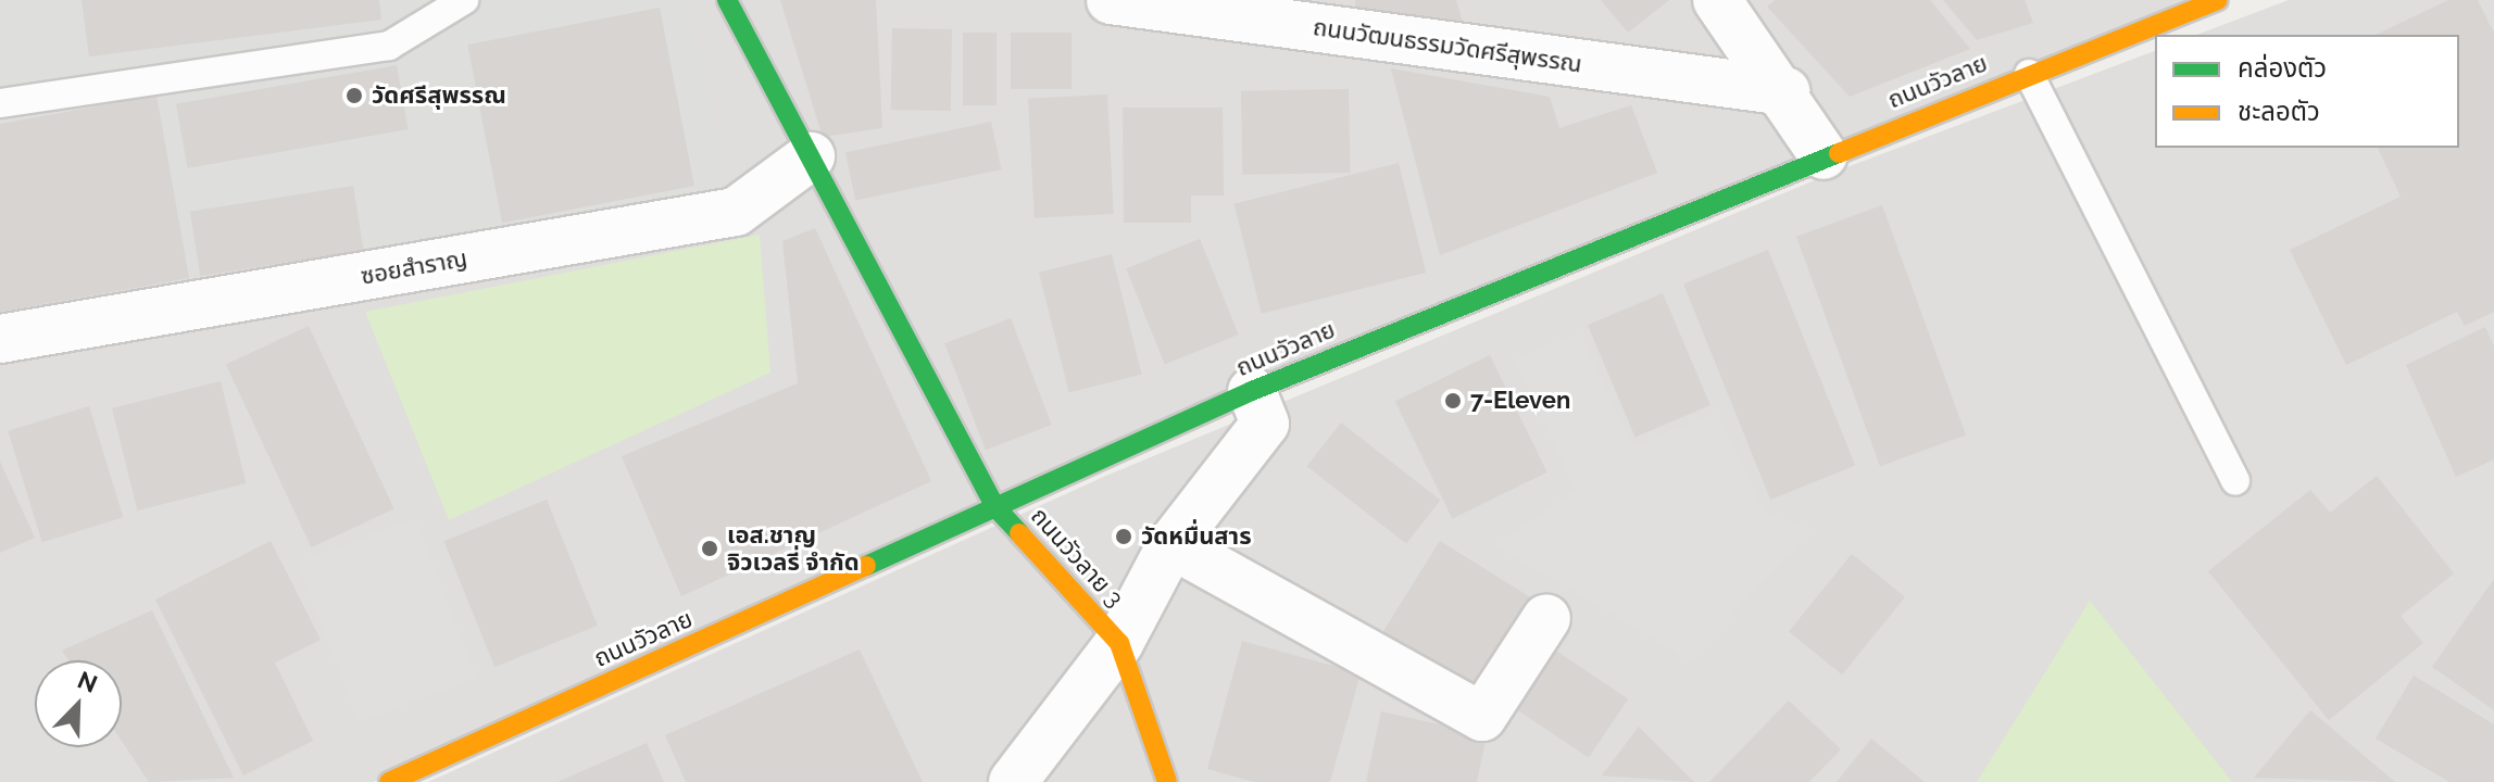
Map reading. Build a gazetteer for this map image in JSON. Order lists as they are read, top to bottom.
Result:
{
  "streets": {
    "street": [
      "ถนนวัฒนธรรมวัดศรีสุพรรณ",
      "ถนนวัวลาย",
      "ซอยสำราญ",
      "ถนนวัวลาย 3"
    ]
  },
  "crossings": [
    ["ถนนวัวลาย", "ถนนวัวลาย 3"],
    ["ซอยสำราญ", "ถนนวัวลาย 3"]
  ],
  "places": [
    "วัดศรีสุพรรณ",
    "7-Eleven",
    "วัดหมื่นสาร",
    "เอส.ชาญ จิวเวลรี่ จำกัด"
  ],
  "legend": ["คล่องตัว", "ชะลอตัว"],
  "north": "top right"
}
